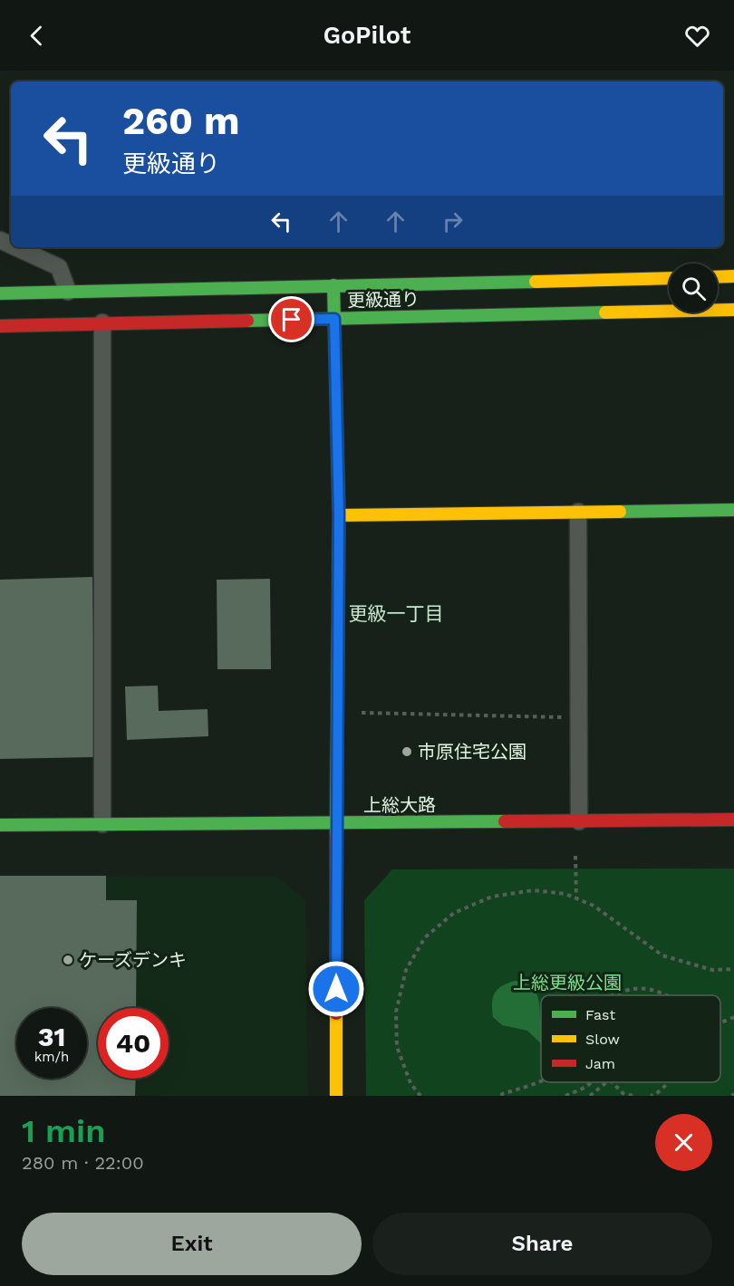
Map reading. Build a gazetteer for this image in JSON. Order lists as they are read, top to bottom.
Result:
{
  "streets": {
    "street": ["更級通り", "上総大路"]
  },
  "districts": ["更級一丁目"],
  "parks": ["上総更級公園"],
  "places": ["市原住宅公園", "ケーズデンキ"],
  "legend": ["Fast", "Slow", "Jam"],
  "page": {
    "header": "GoPilot",
    "turn": ["260 m", "更級通り"],
    "speed": "31 km/h",
    "limit": "40",
    "heading": ["1 min", "280 m · 22:00"],
    "buttons": ["Exit", "Share"]
  }
}
